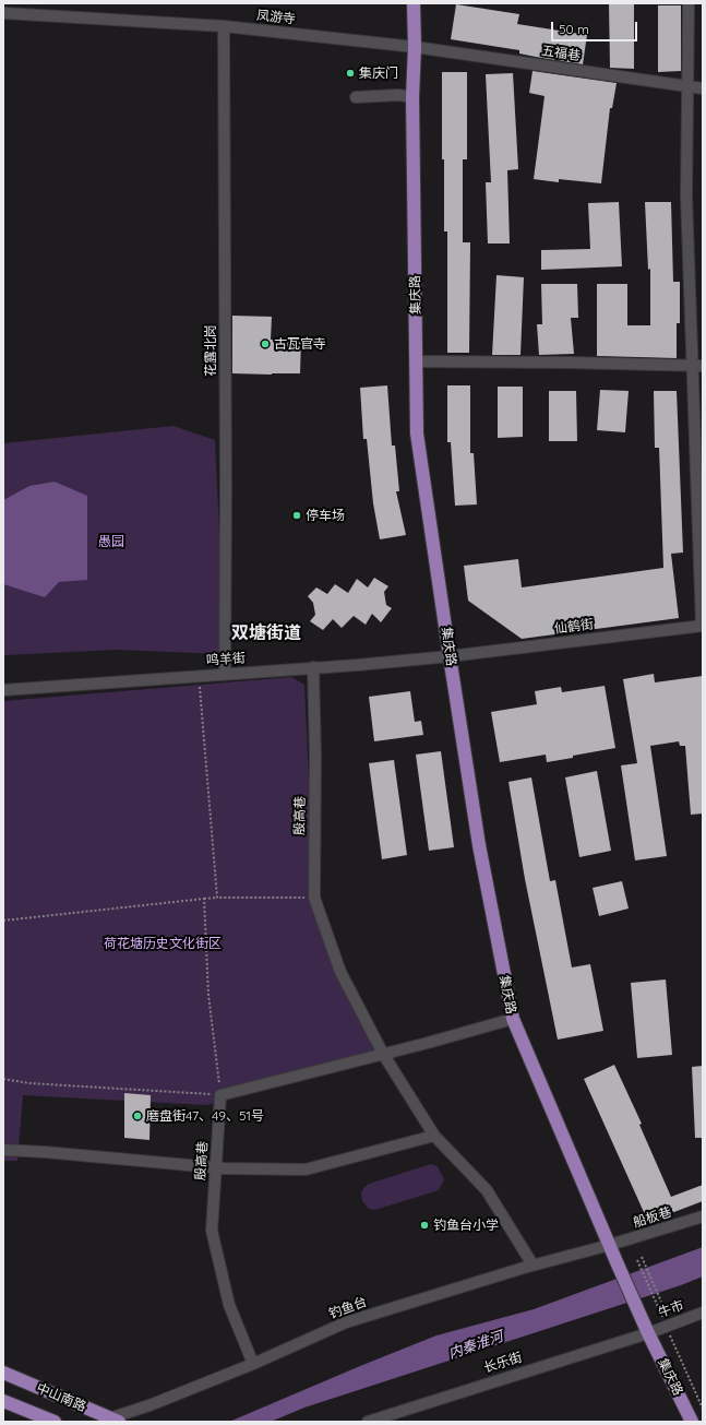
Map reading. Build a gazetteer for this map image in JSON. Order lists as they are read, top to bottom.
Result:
{
  "streets": {
    "main road": ["集庆路", "中山南路"],
    "street": [
      "凤游寺",
      "五福巷",
      "花露北岗",
      "仙鹤街",
      "鸣羊街",
      "殷高巷",
      "船板巷",
      "钓鱼台",
      "牛市",
      "长乐街"
    ]
  },
  "crossings": [
    ["凤游寺", "五福巷"],
    ["凤游寺", "集庆路"],
    ["凤游寺", "花露北岗"],
    ["五福巷", "集庆路"],
    ["集庆路", "仙鹤街"],
    ["集庆路", "鸣羊街"],
    ["集庆路", "船板巷"],
    ["集庆路", "钓鱼台"],
    ["集庆路", "牛市"],
    ["集庆路", "长乐街"],
    ["花露北岗", "鸣羊街"],
    ["仙鹤街", "鸣羊街"],
    ["鸣羊街", "殷高巷"],
    ["殷高巷", "钓鱼台"],
    ["船板巷", "钓鱼台"],
    ["钓鱼台", "中山南路"],
    ["牛市", "长乐街"]
  ],
  "districts": ["双塘街道"],
  "water": ["内秦淮河"],
  "parks": ["愚园", "荷花塘历史文化街区"],
  "places": [
    "集庆门",
    "古瓦官寺",
    "停车场",
    "磨盘街47、49、51号",
    "钓鱼台小学"
  ],
  "scale_bar": "50 m"
}
